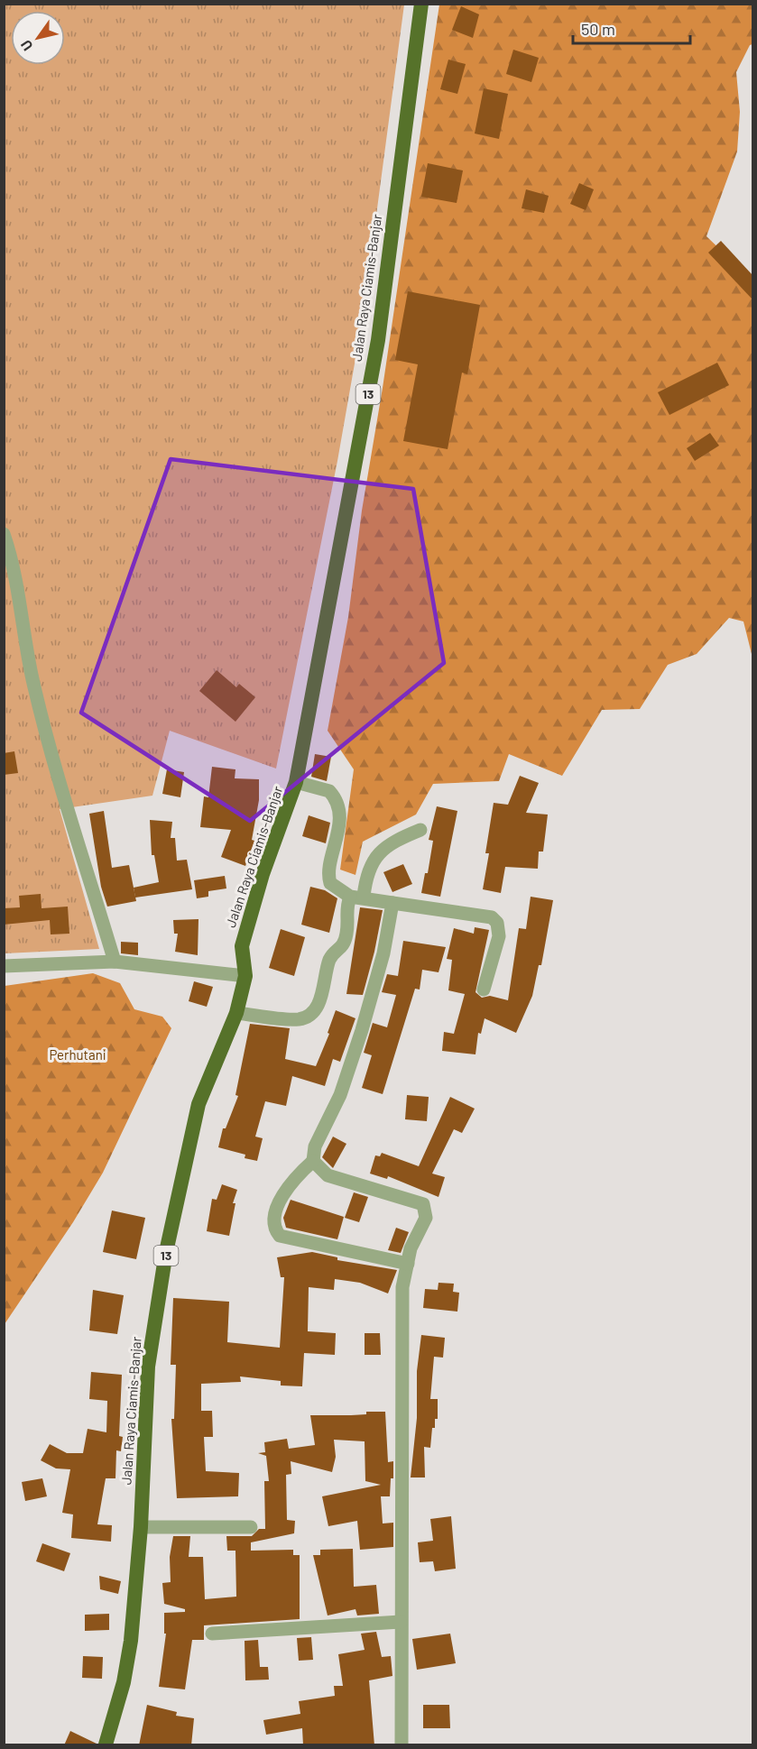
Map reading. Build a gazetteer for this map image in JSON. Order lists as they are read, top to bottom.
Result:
{
  "streets": {
    "highway": ["Jalan Raya Ciamis-Banjar", "13"]
  },
  "parks": ["Perhutani"],
  "scale_bar": "50 m",
  "north": "bottom left"
}
